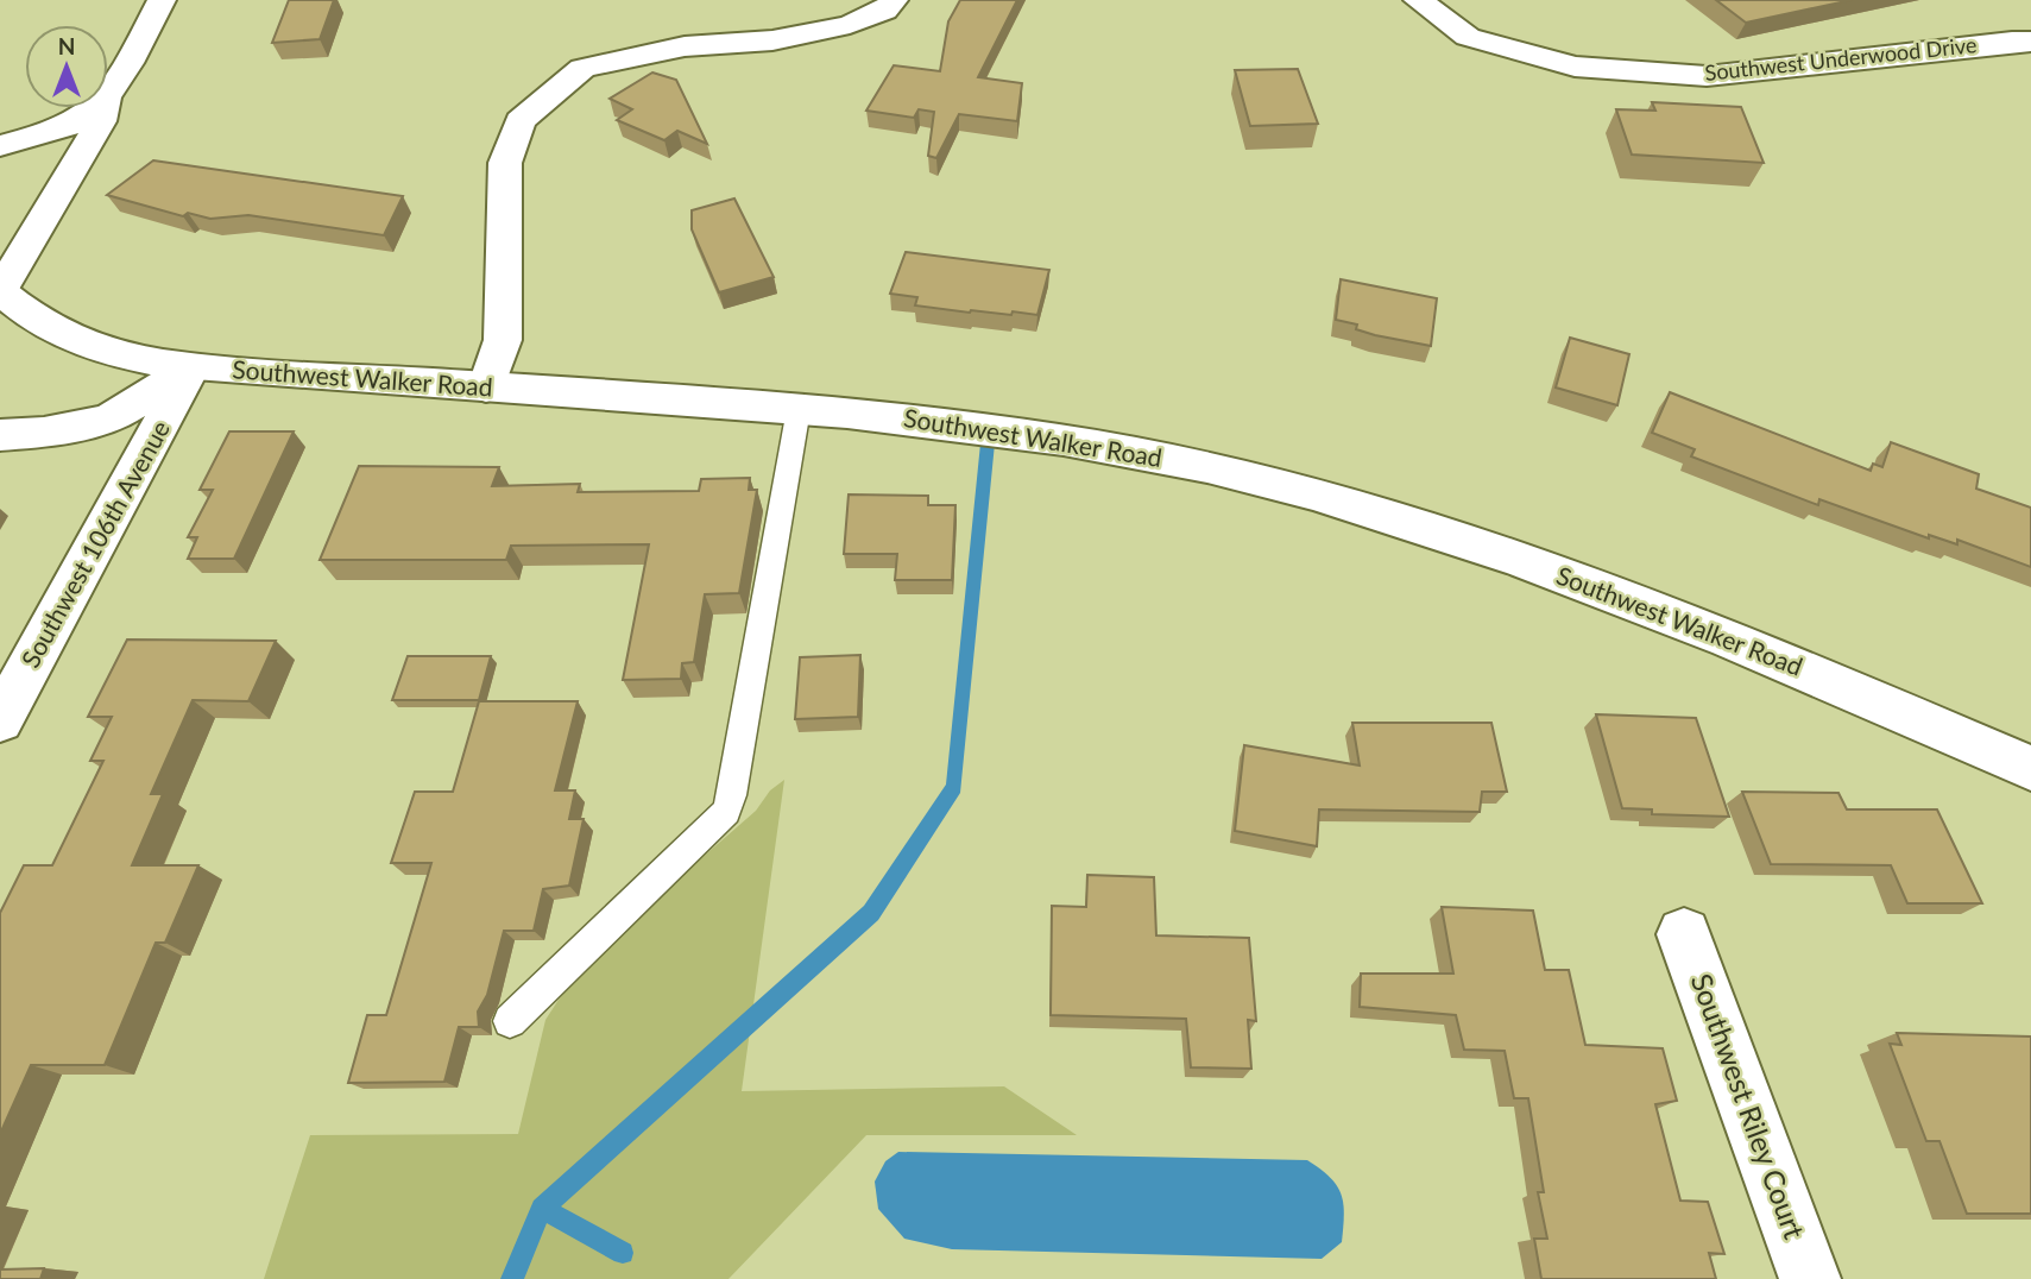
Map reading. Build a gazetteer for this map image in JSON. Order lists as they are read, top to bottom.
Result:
{
  "streets": {
    "street": [
      "Southwest Underwood Drive",
      "Southwest Walker Road",
      "Southwest 106th Avenue",
      "Southwest Riley Court"
    ]
  },
  "crossings": [
    ["Southwest Walker Road", "Southwest 106th Avenue"]
  ],
  "north": "top"
}
